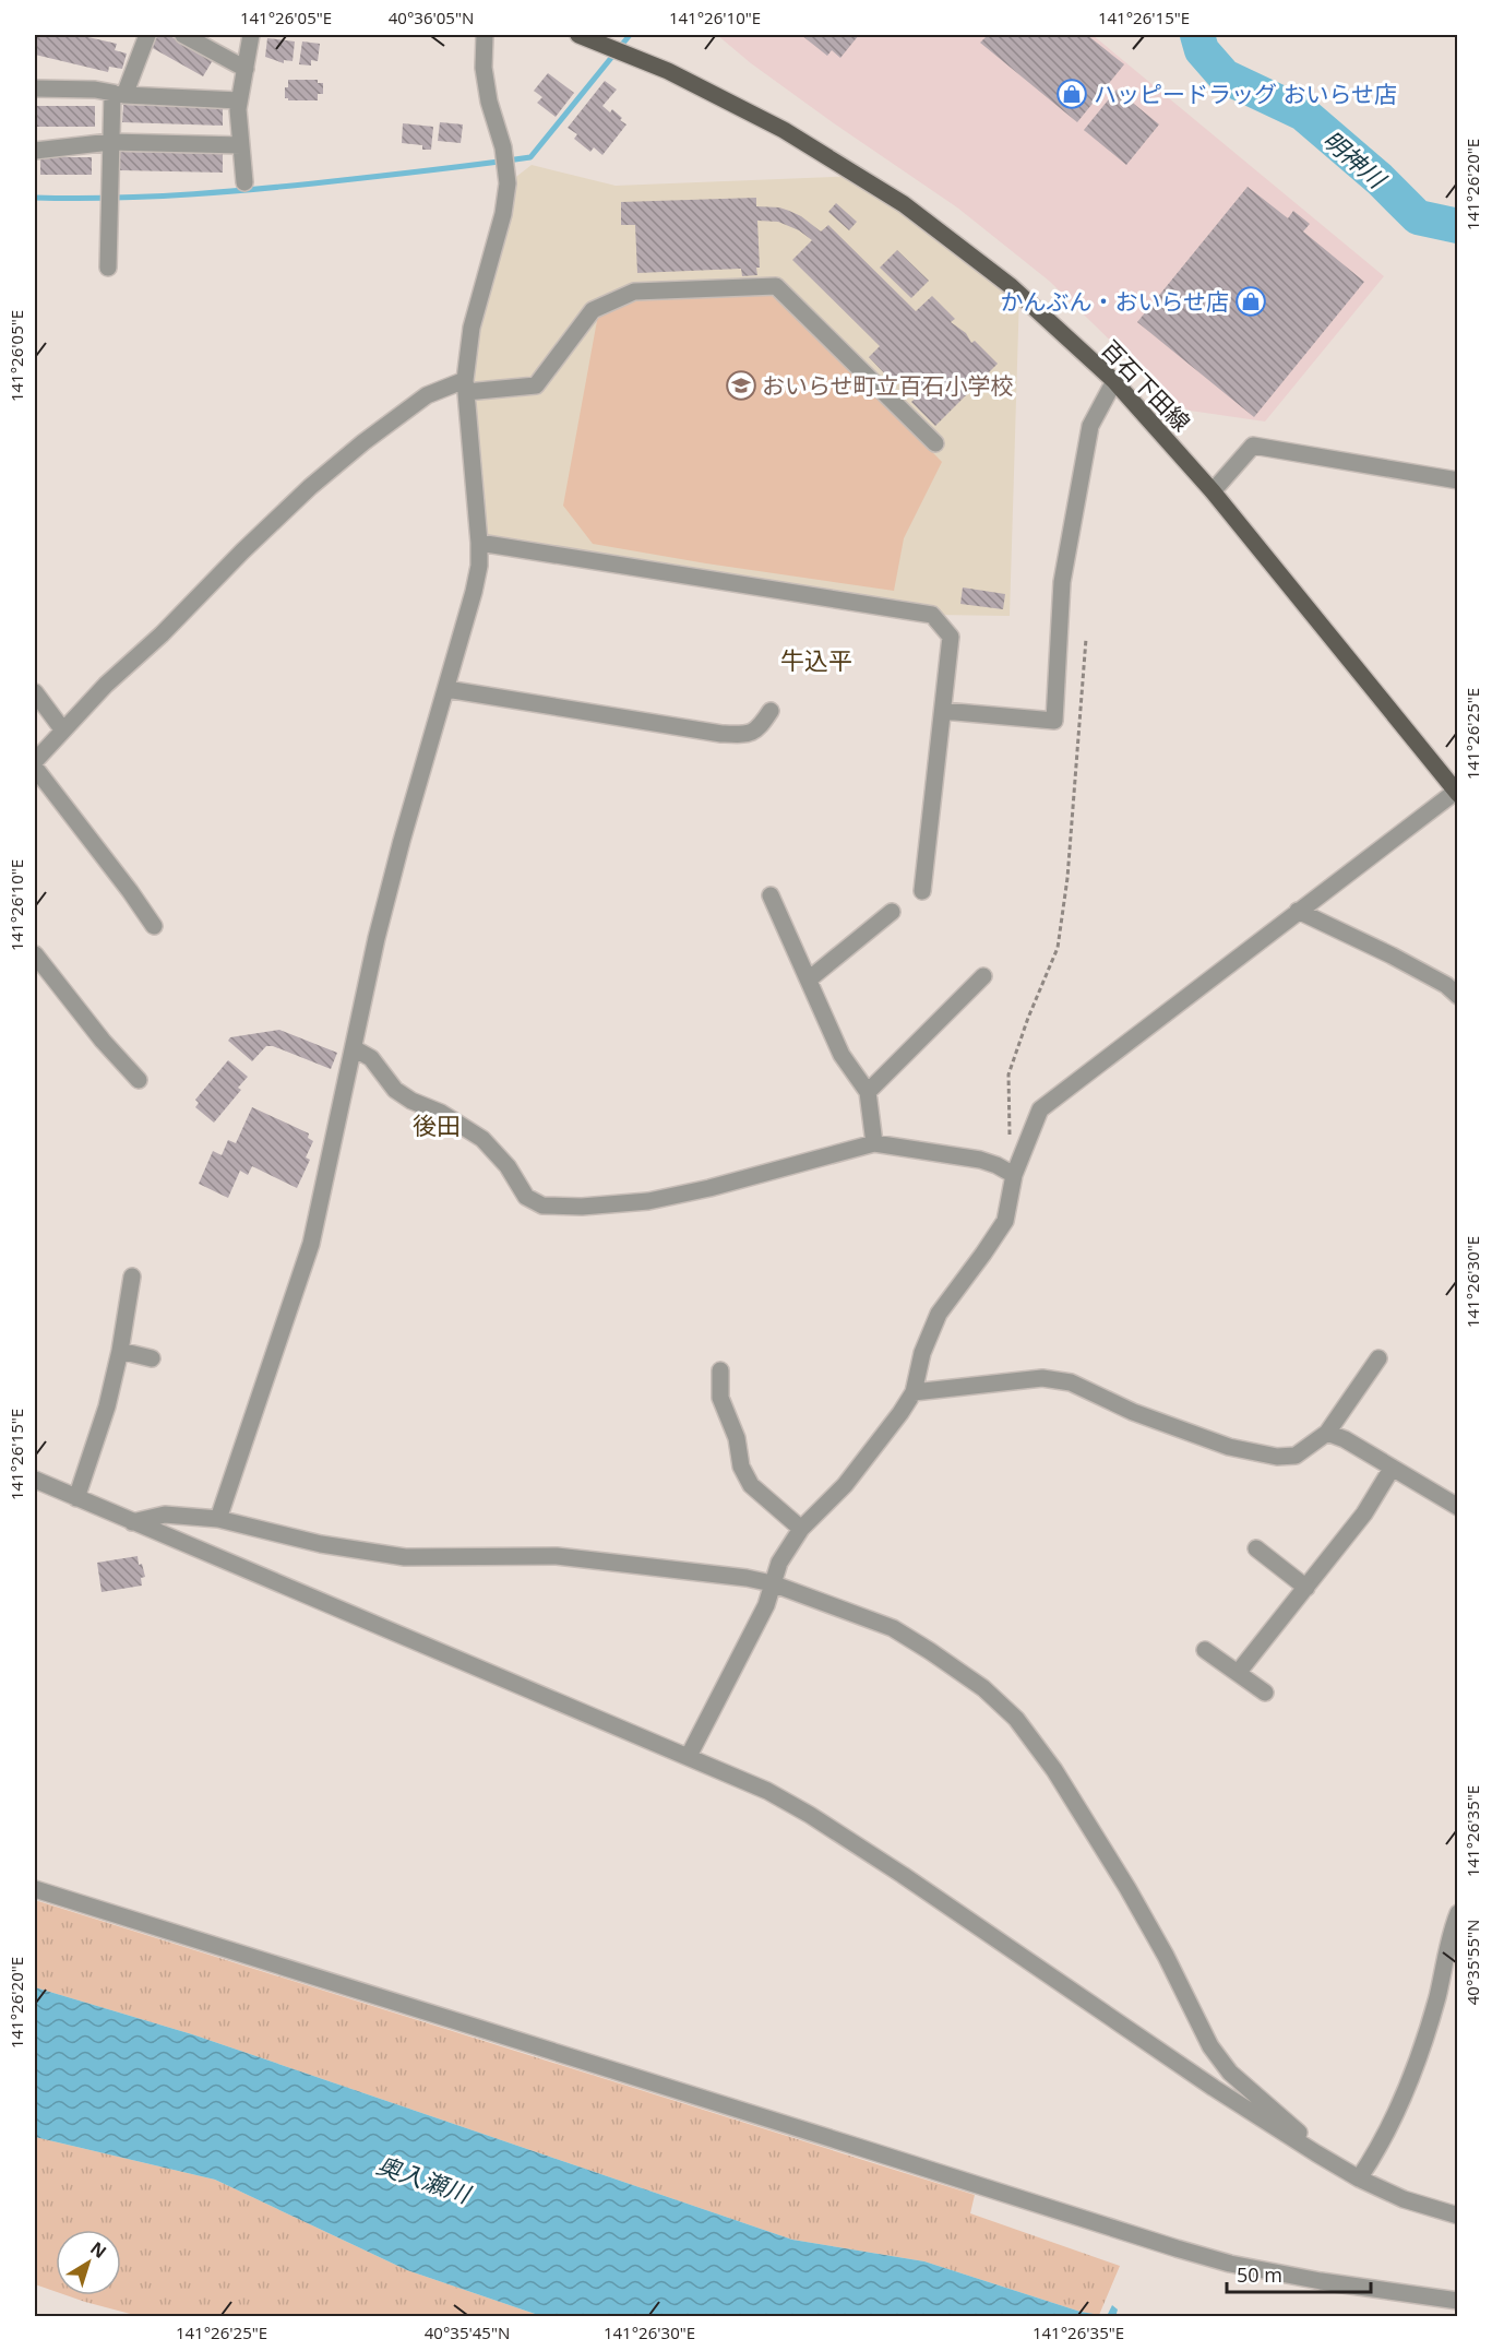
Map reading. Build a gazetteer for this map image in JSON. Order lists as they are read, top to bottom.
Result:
{
  "streets": {
    "main road": ["百石下田線"]
  },
  "districts": ["牛込平", "後田"],
  "water": ["明神川", "奥入瀬川"],
  "places": {
    "shop": ["ハッピードラッグ おいらせ店", "かんぶん・おいらせ店"],
    "school or university": ["おいらせ町立百石小学校"]
  },
  "scale_bar": "50 m",
  "north": "top right",
  "coordinates": [
    "141°26'05\"E",
    "40°36'05\"N",
    "141°26'10\"E",
    "141°26'15\"E",
    "141°26'20\"E",
    "141°26'25\"E",
    "141°26'30\"E",
    "141°26'35\"E",
    "40°35'55\"N",
    "40°35'45\"N"
  ]
}
